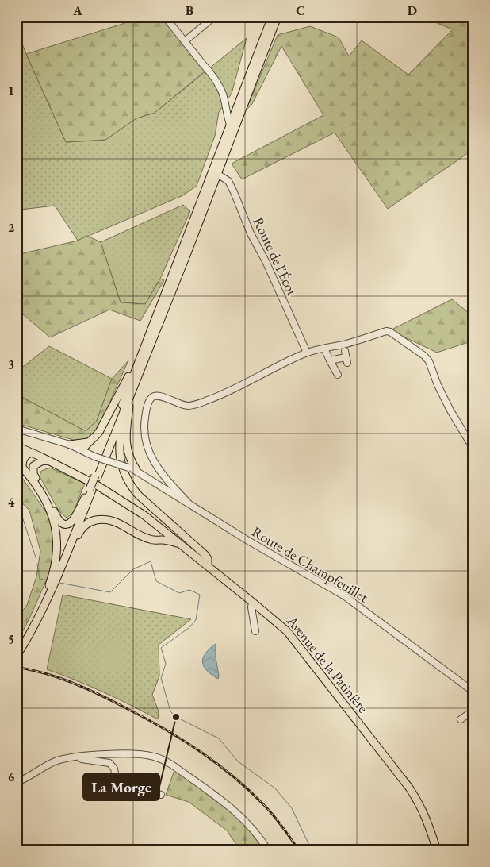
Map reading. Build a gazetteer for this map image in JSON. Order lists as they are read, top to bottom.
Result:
{
  "streets": {
    "main road": ["Avenue de la Patinière"],
    "street": ["Route de l'Écot", "Route de Champfeuillet"]
  },
  "places": ["La Morge"],
  "grid": {
    "columns": [
      "A",
      "B",
      "C",
      "D"
    ],
    "rows": [
      "1",
      "2",
      "3",
      "4",
      "5",
      "6"
    ]
  }
}
